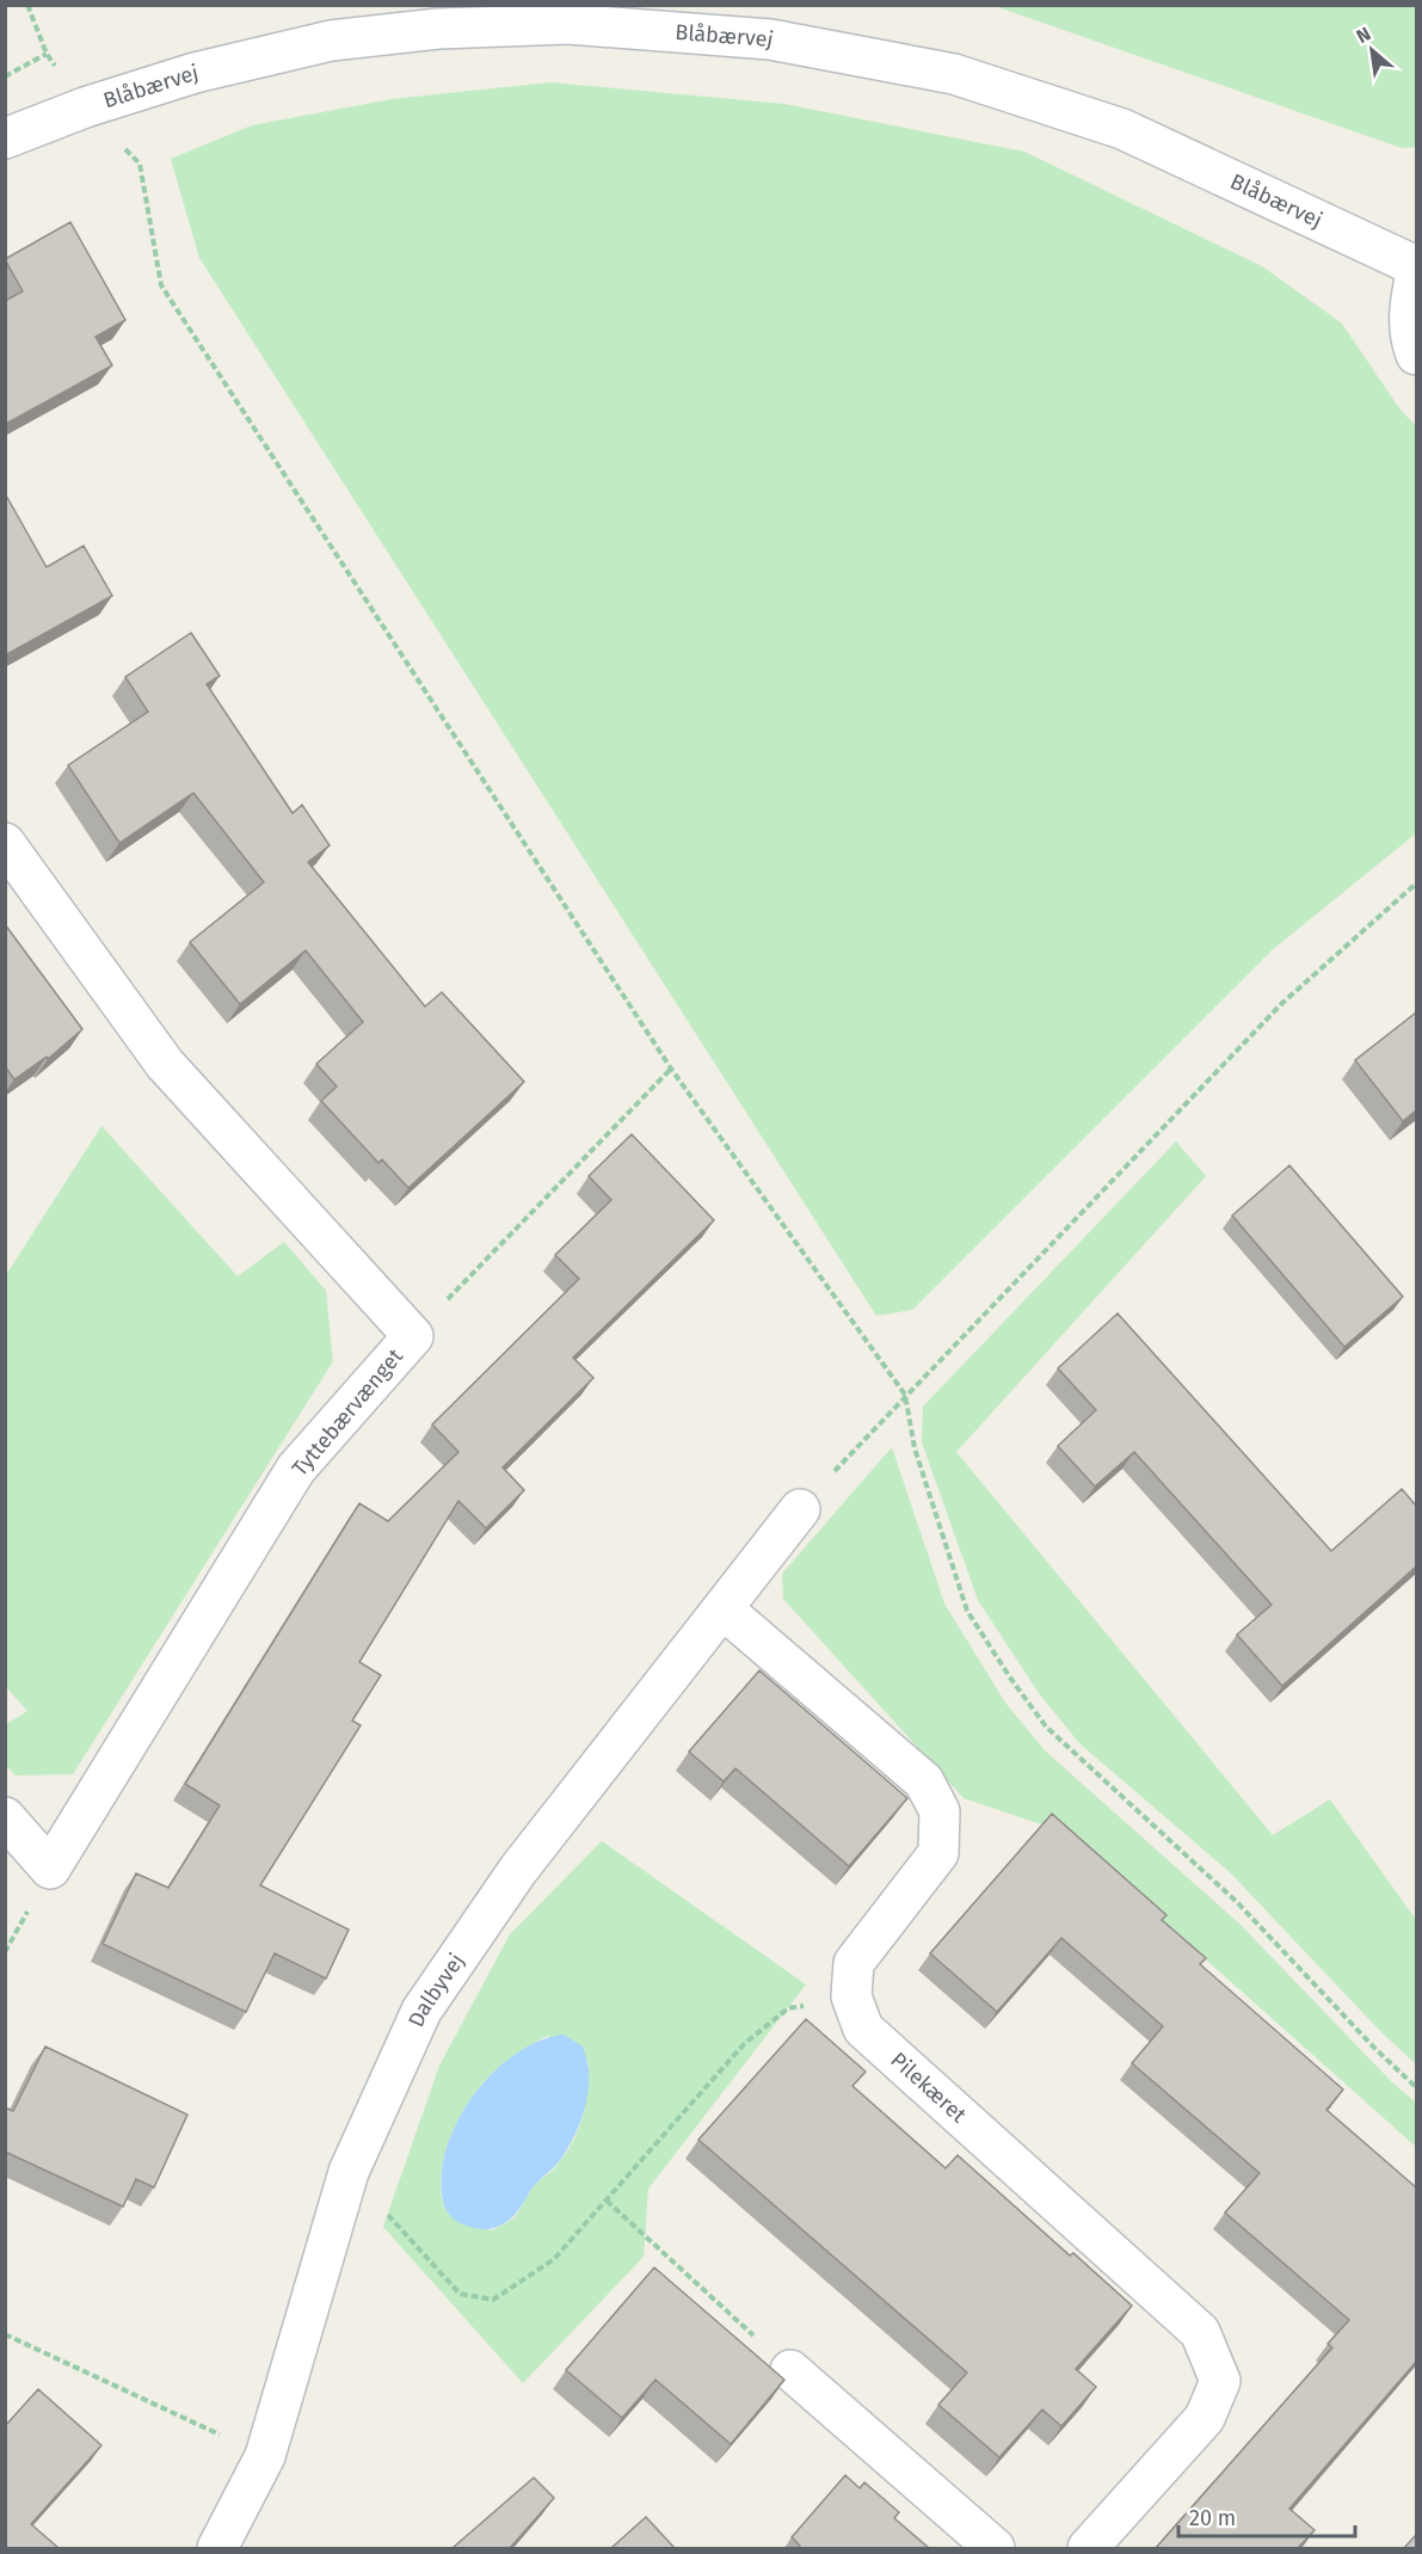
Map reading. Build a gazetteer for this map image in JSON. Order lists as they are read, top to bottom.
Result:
{
  "streets": {
    "street": [
      "Blåbærvej",
      "Tyttebærvænget",
      "Dalbyvej",
      "Pilekæret"
    ]
  },
  "crossings": [
    ["Dalbyvej", "Pilekæret"]
  ],
  "scale_bar": "20 m",
  "north": "top left"
}
